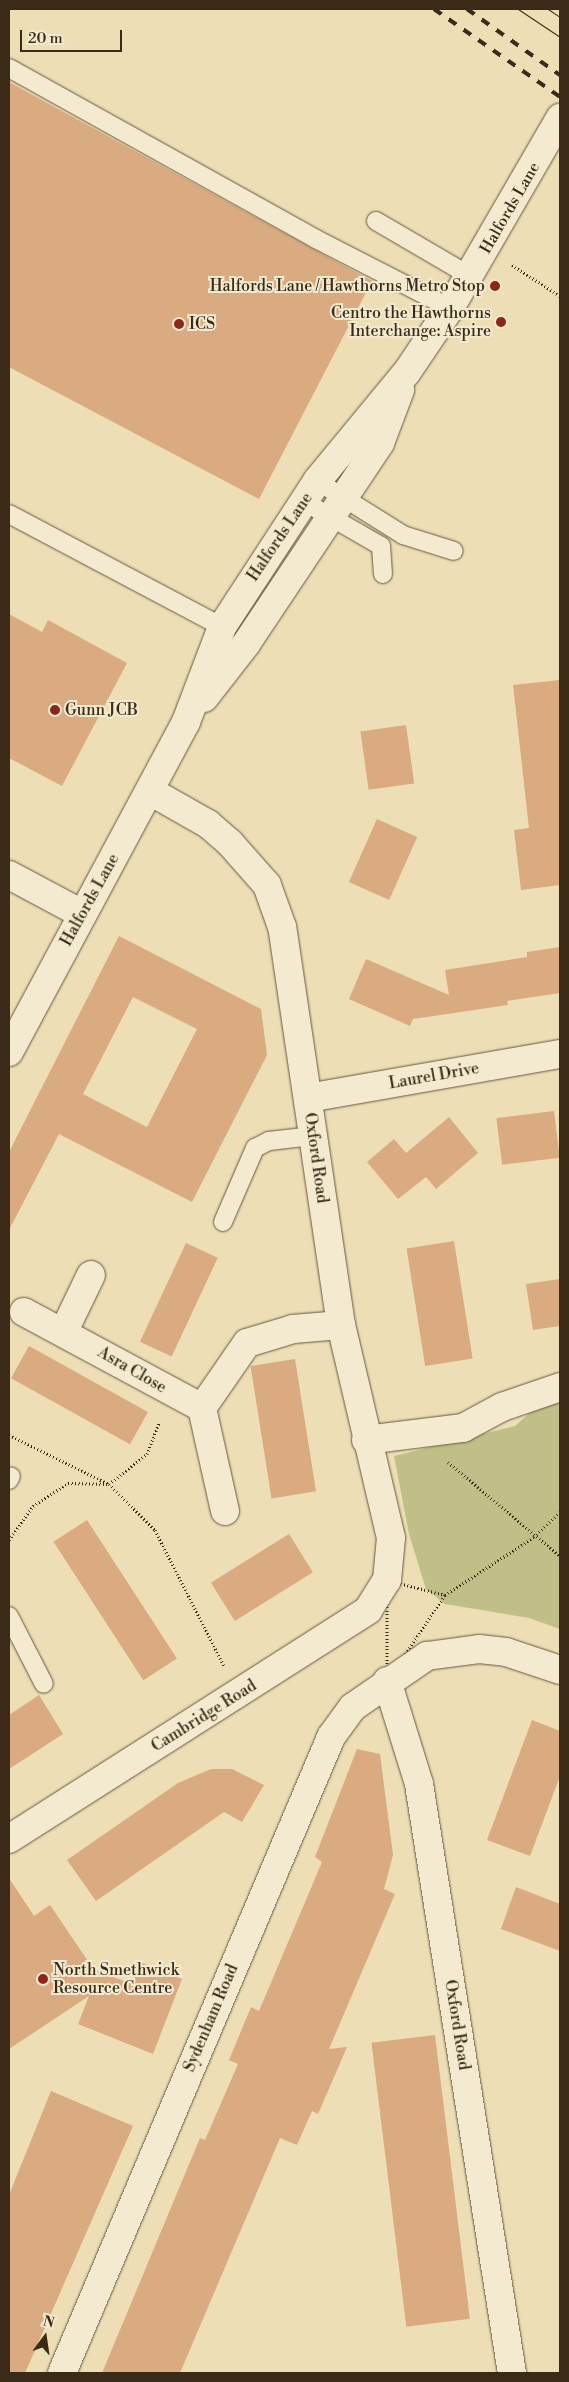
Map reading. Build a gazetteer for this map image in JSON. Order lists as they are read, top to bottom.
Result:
{
  "streets": {
    "street": [
      "Halfords Lane",
      "Laurel Drive",
      "Oxford Road",
      "Asra Close",
      "Cambridge Road",
      "Sydenham Road"
    ]
  },
  "crossings": [
    ["Halfords Lane", "Oxford Road"],
    ["Laurel Drive", "Oxford Road"],
    ["Oxford Road", "Cambridge Road"],
    ["Oxford Road", "Sydenham Road"]
  ],
  "places": [
    "Halfords Lane / Hawthorns Metro Stop",
    "Centro the Hawthorns Interchange: Aspire",
    "ICS",
    "Gunn JCB",
    "North Smethwick Resource Centre"
  ],
  "scale_bar": "20 m",
  "north": "top"
}
